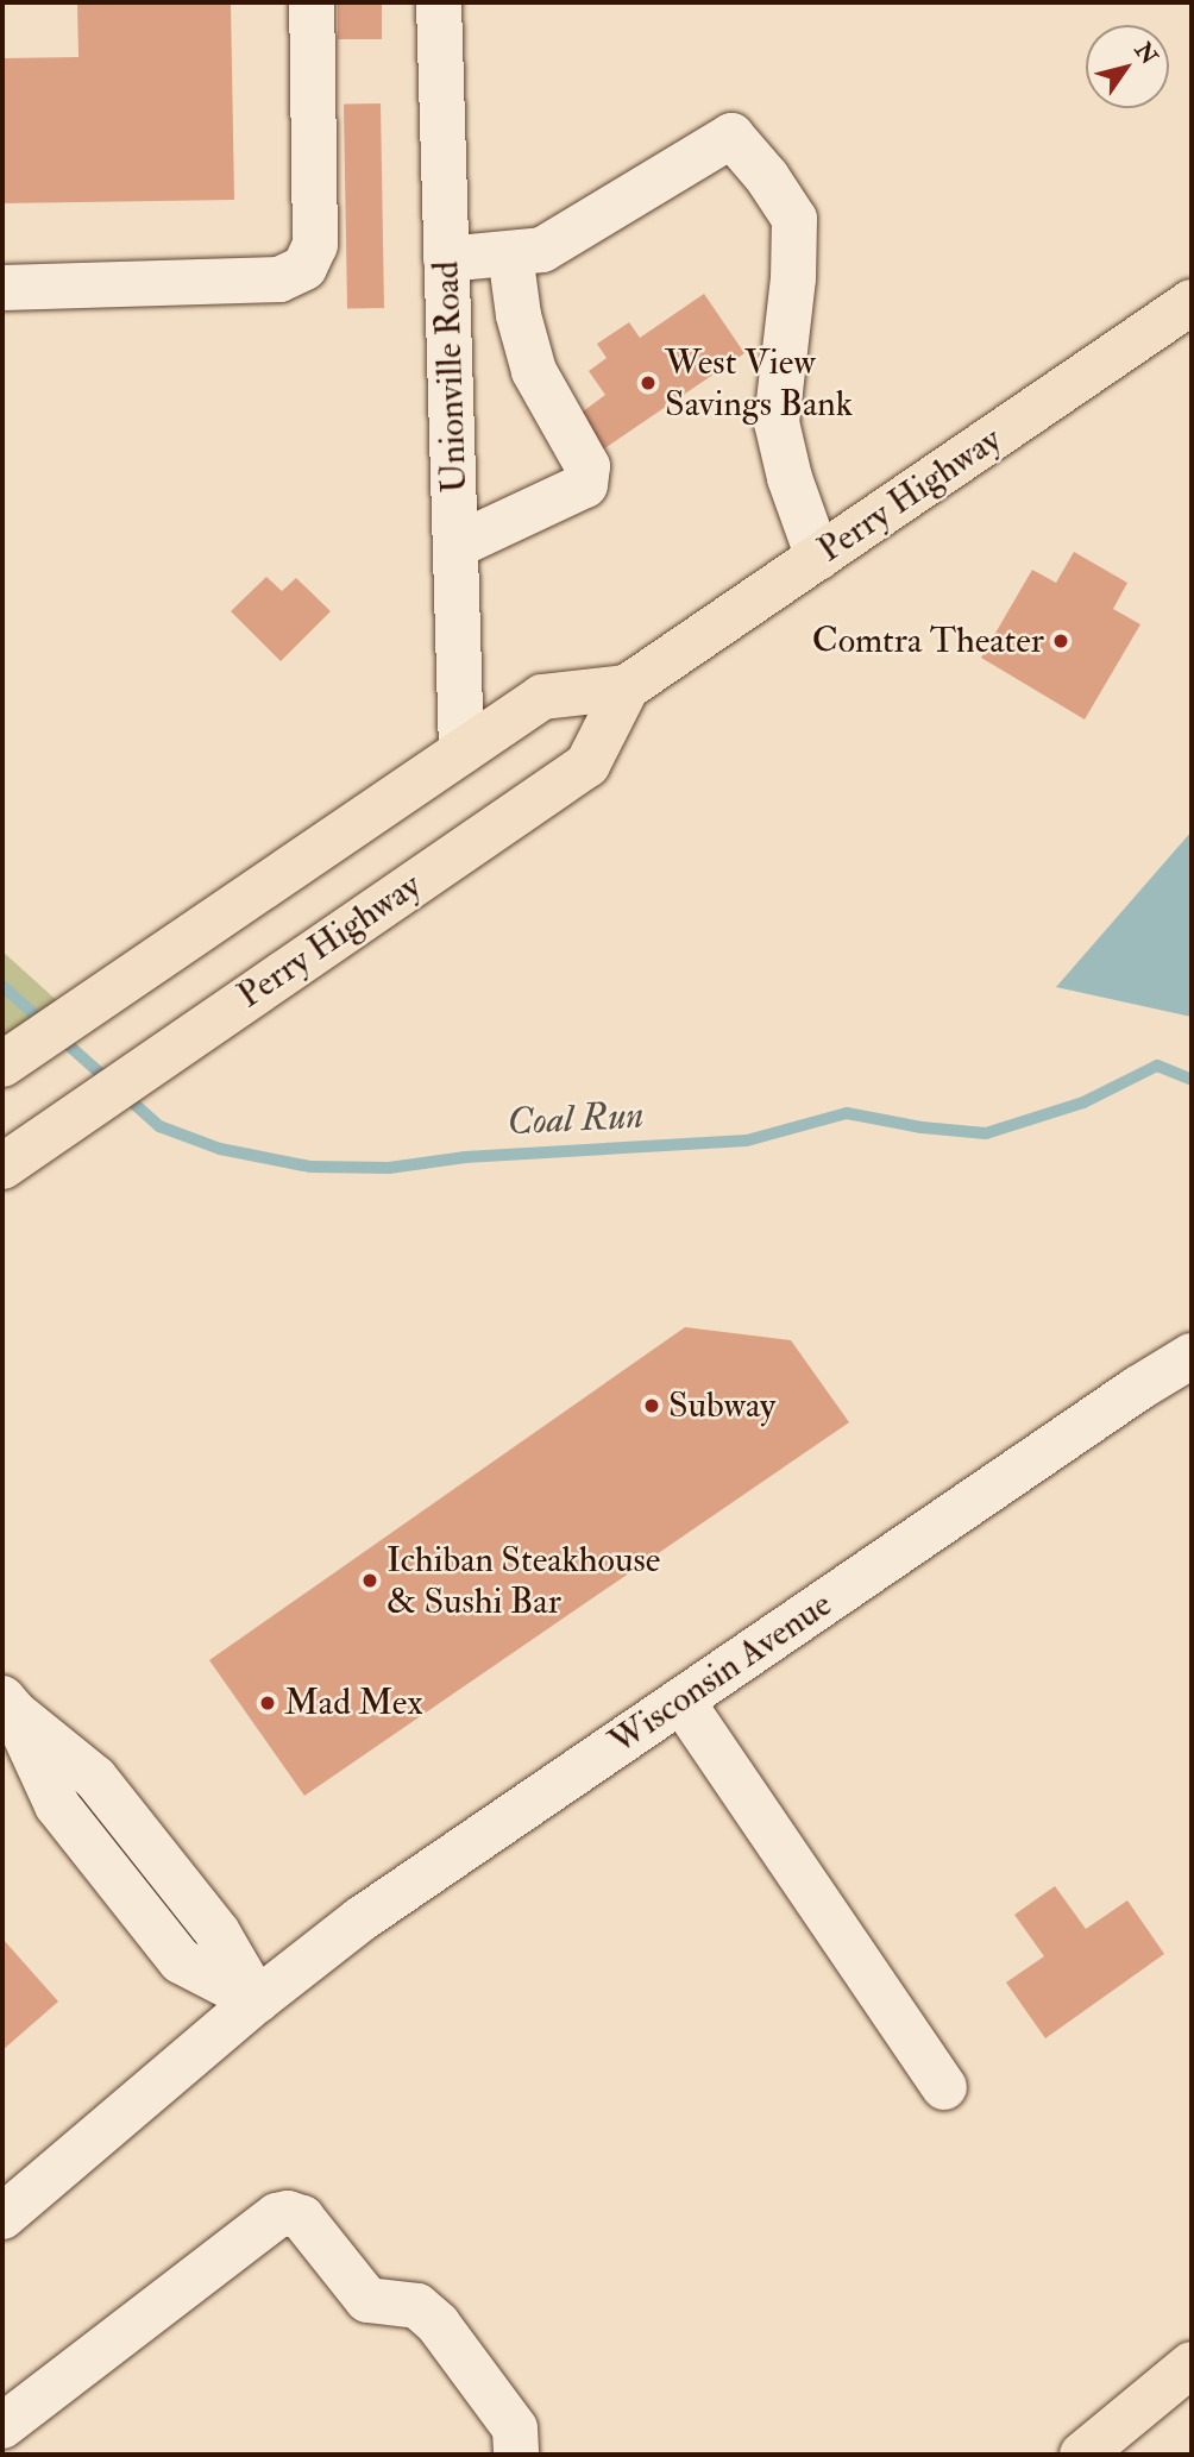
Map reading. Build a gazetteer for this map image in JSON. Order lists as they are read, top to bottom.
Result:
{
  "streets": {
    "main road": ["Perry Highway"],
    "street": ["Unionville Road", "Wisconsin Avenue"]
  },
  "crossings": [
    ["Unionville Road", "Perry Highway"]
  ],
  "water": ["Coal Run"],
  "places": [
    "West View Savings Bank",
    "Comtra Theater",
    "Subway",
    "Ichiban Steakhouse & Sushi Bar",
    "Mad Mex"
  ],
  "north": "top right"
}
